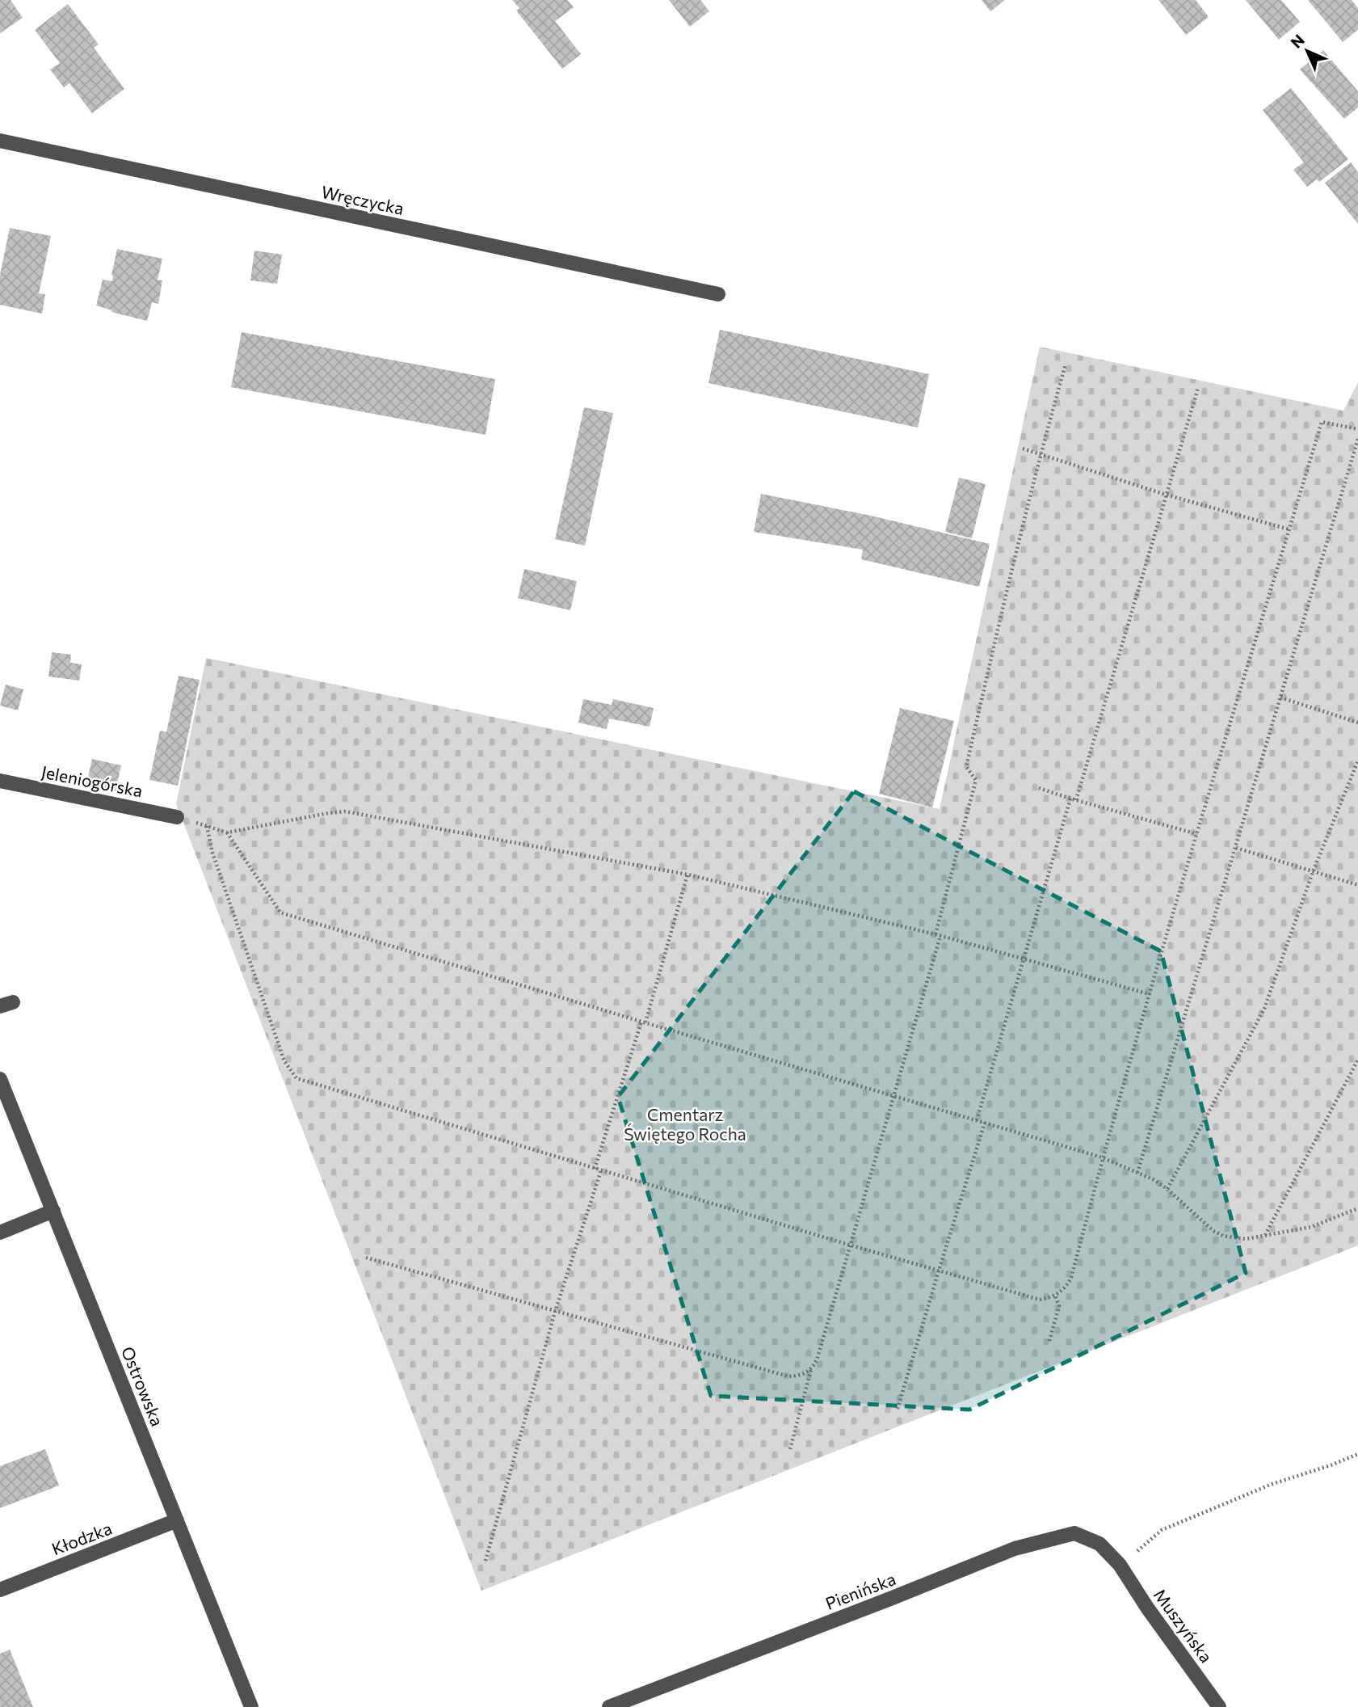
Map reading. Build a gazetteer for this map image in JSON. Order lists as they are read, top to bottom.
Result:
{
  "streets": {
    "street": [
      "Wręczycka",
      "Jeleniogórska",
      "Ostrowska",
      "Kłodzka",
      "Pienińska",
      "Muszyńska"
    ]
  },
  "crossings": [
    ["Ostrowska", "Kłodzka"],
    ["Pienińska", "Muszyńska"]
  ],
  "parks": ["Cmentarz Świętego Rocha"],
  "north": "top left"
}
